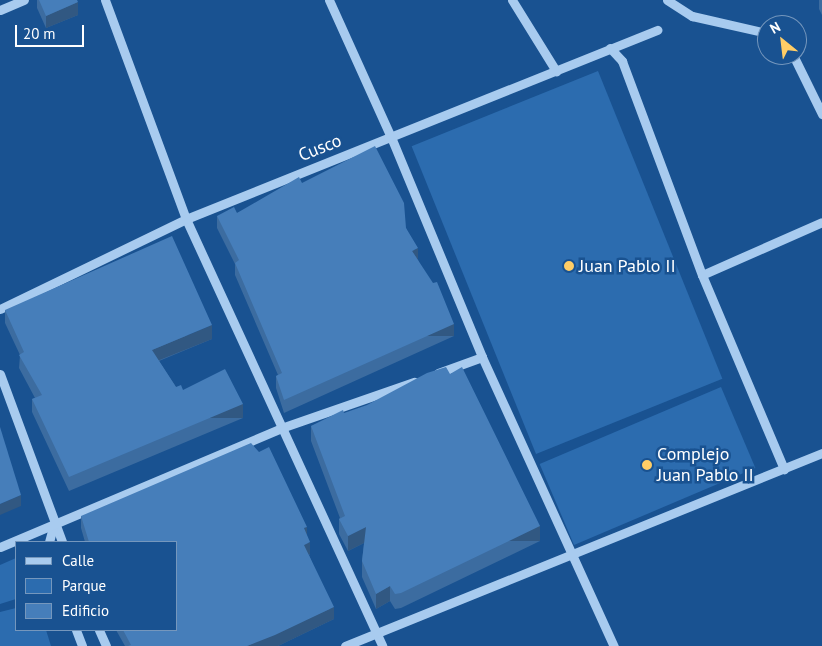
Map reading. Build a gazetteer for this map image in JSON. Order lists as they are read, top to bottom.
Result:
{
  "streets": {
    "street": ["Cusco"]
  },
  "places": ["Juan Pablo II", "Complejo Juan Pablo II"],
  "legend": ["Calle", "Parque", "Edificio"],
  "scale_bar": "20 m",
  "north": "top left"
}
